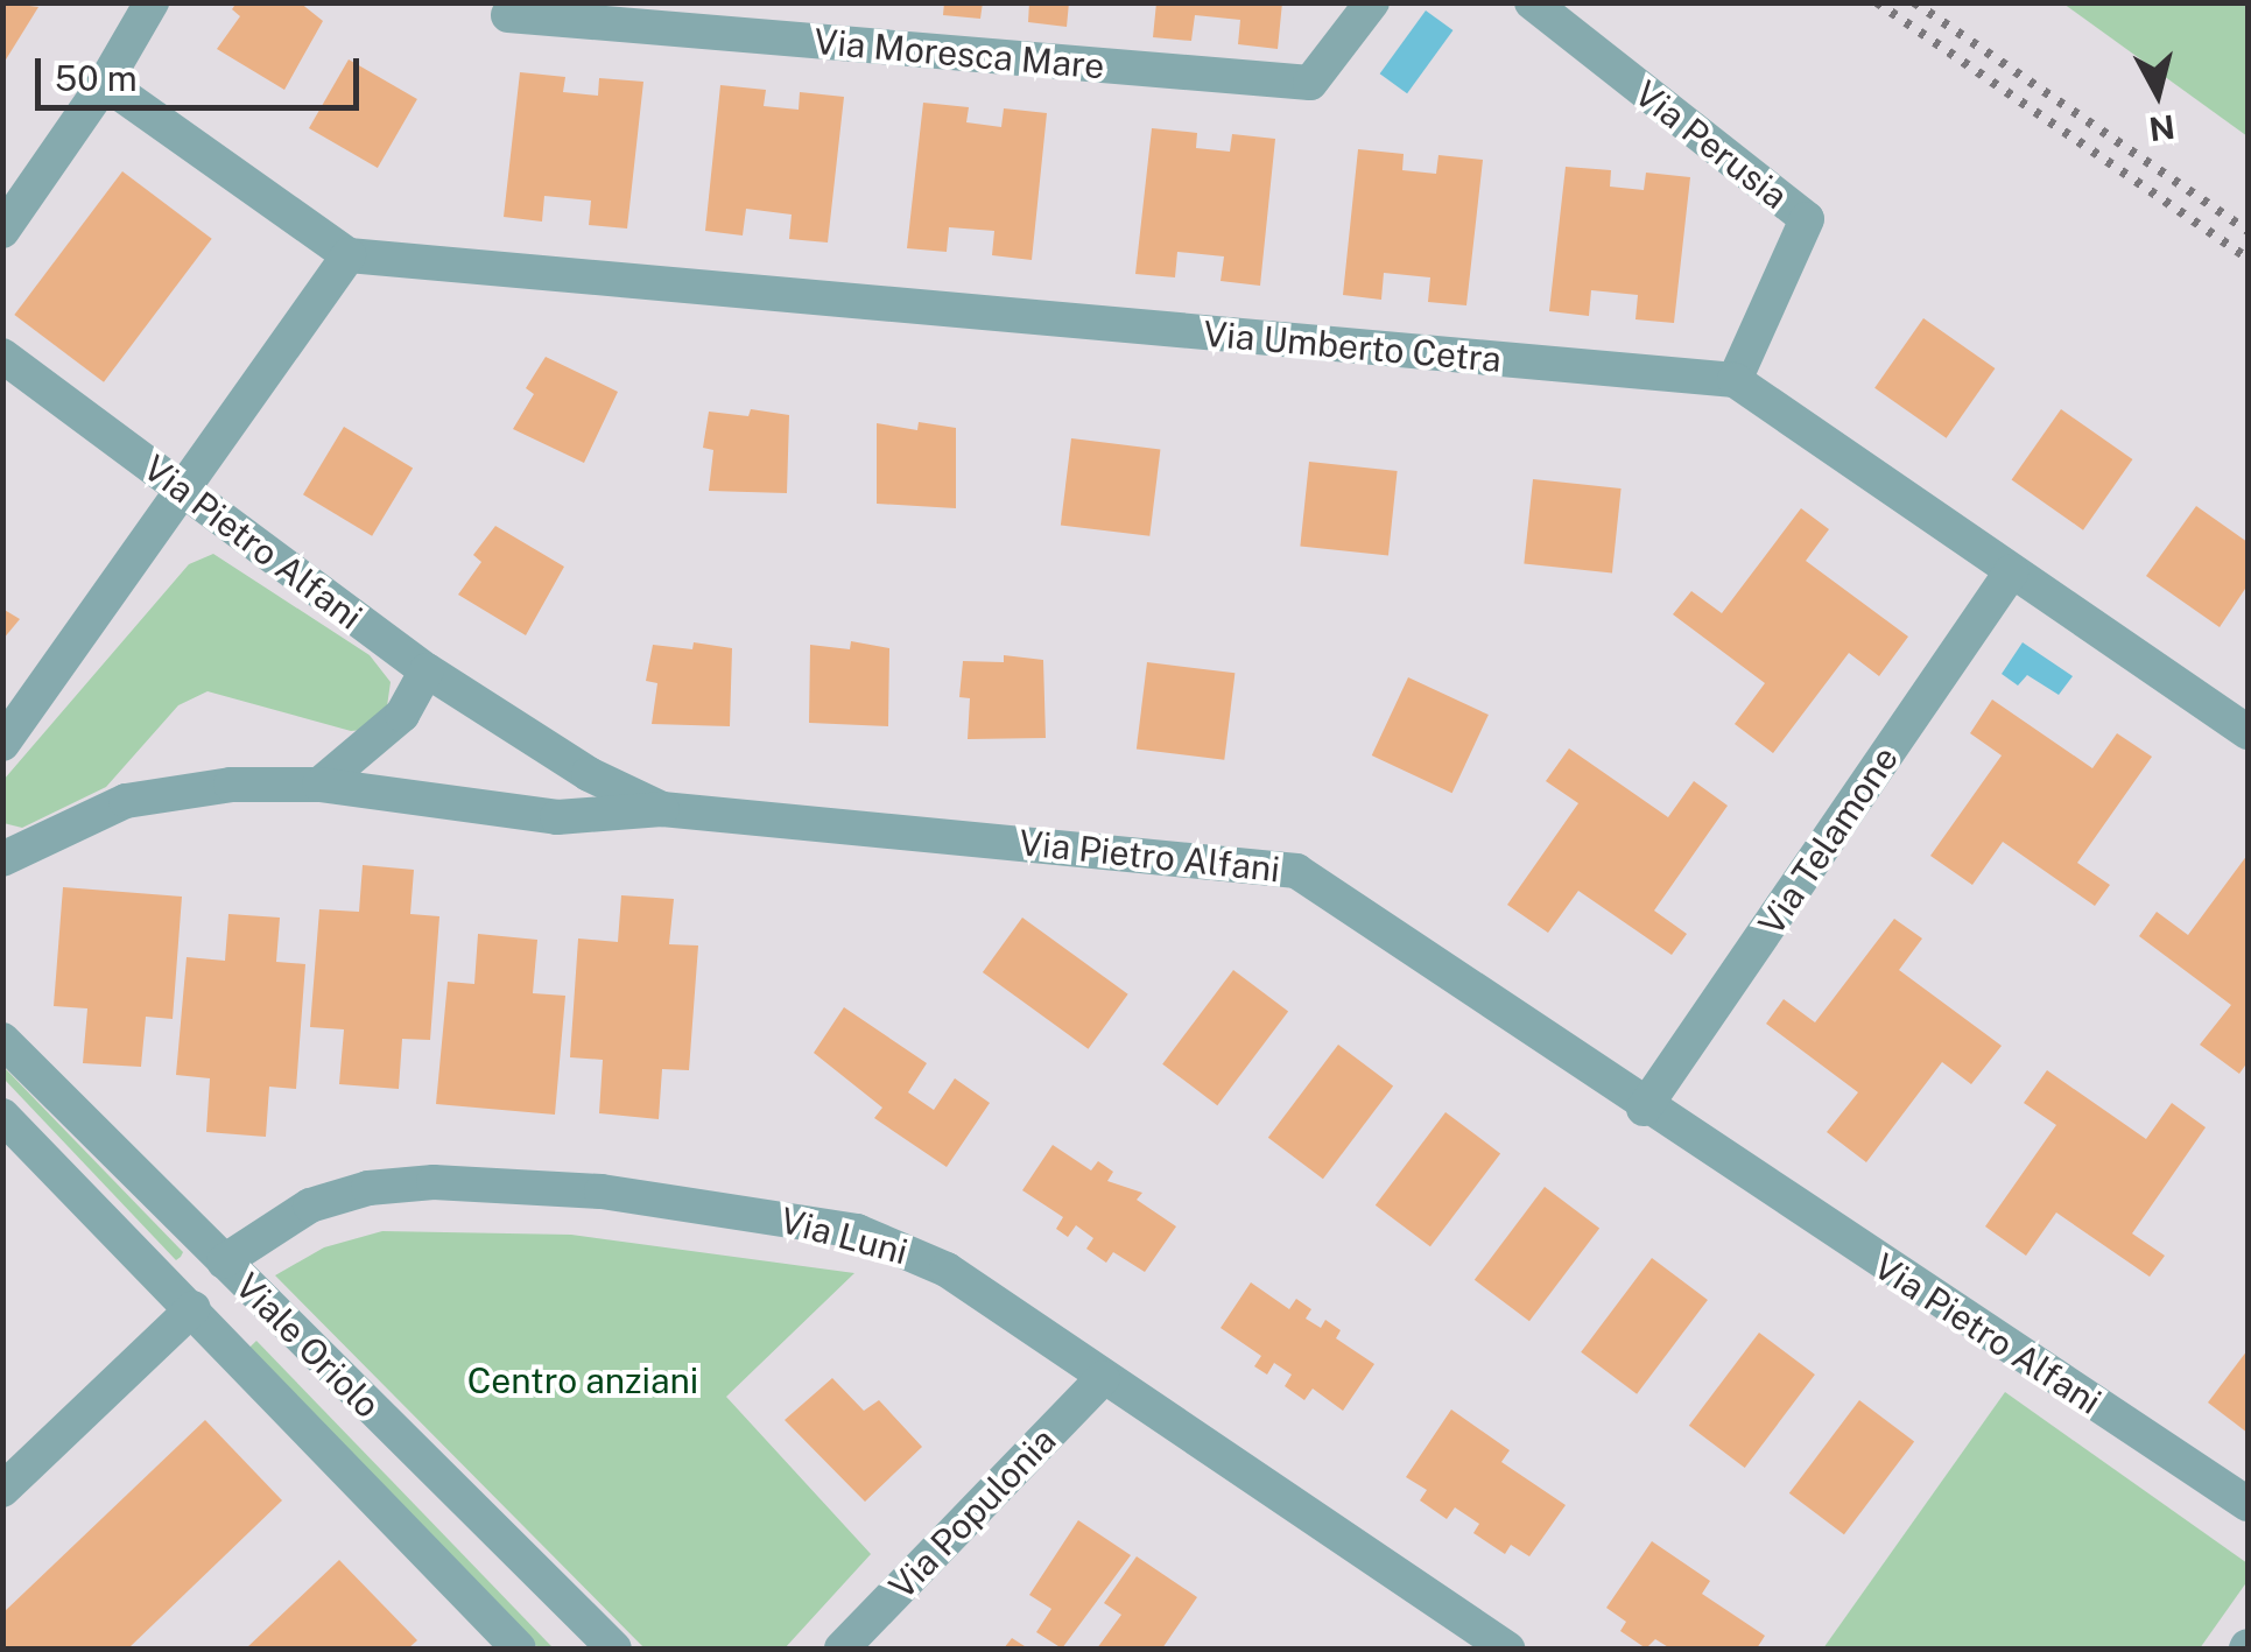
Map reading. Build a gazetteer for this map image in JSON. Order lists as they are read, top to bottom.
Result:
{
  "streets": {
    "street": [
      "Via Moresca Mare",
      "Via Perusia",
      "Via Umberto Cetra",
      "Via Pietro Alfani",
      "Via Telamone",
      "Via Luni",
      "Viale Oriolo",
      "Via Populonia"
    ]
  },
  "crossings": [
    ["Via Perusia", "Via Umberto Cetra"],
    ["Via Umberto Cetra", "Via Telamone"],
    ["Via Pietro Alfani", "Via Telamone"],
    ["Via Luni", "Viale Oriolo"],
    ["Via Luni", "Via Populonia"]
  ],
  "parks": ["Centro anziani"],
  "scale_bar": "50 m",
  "north": "bottom"
}
